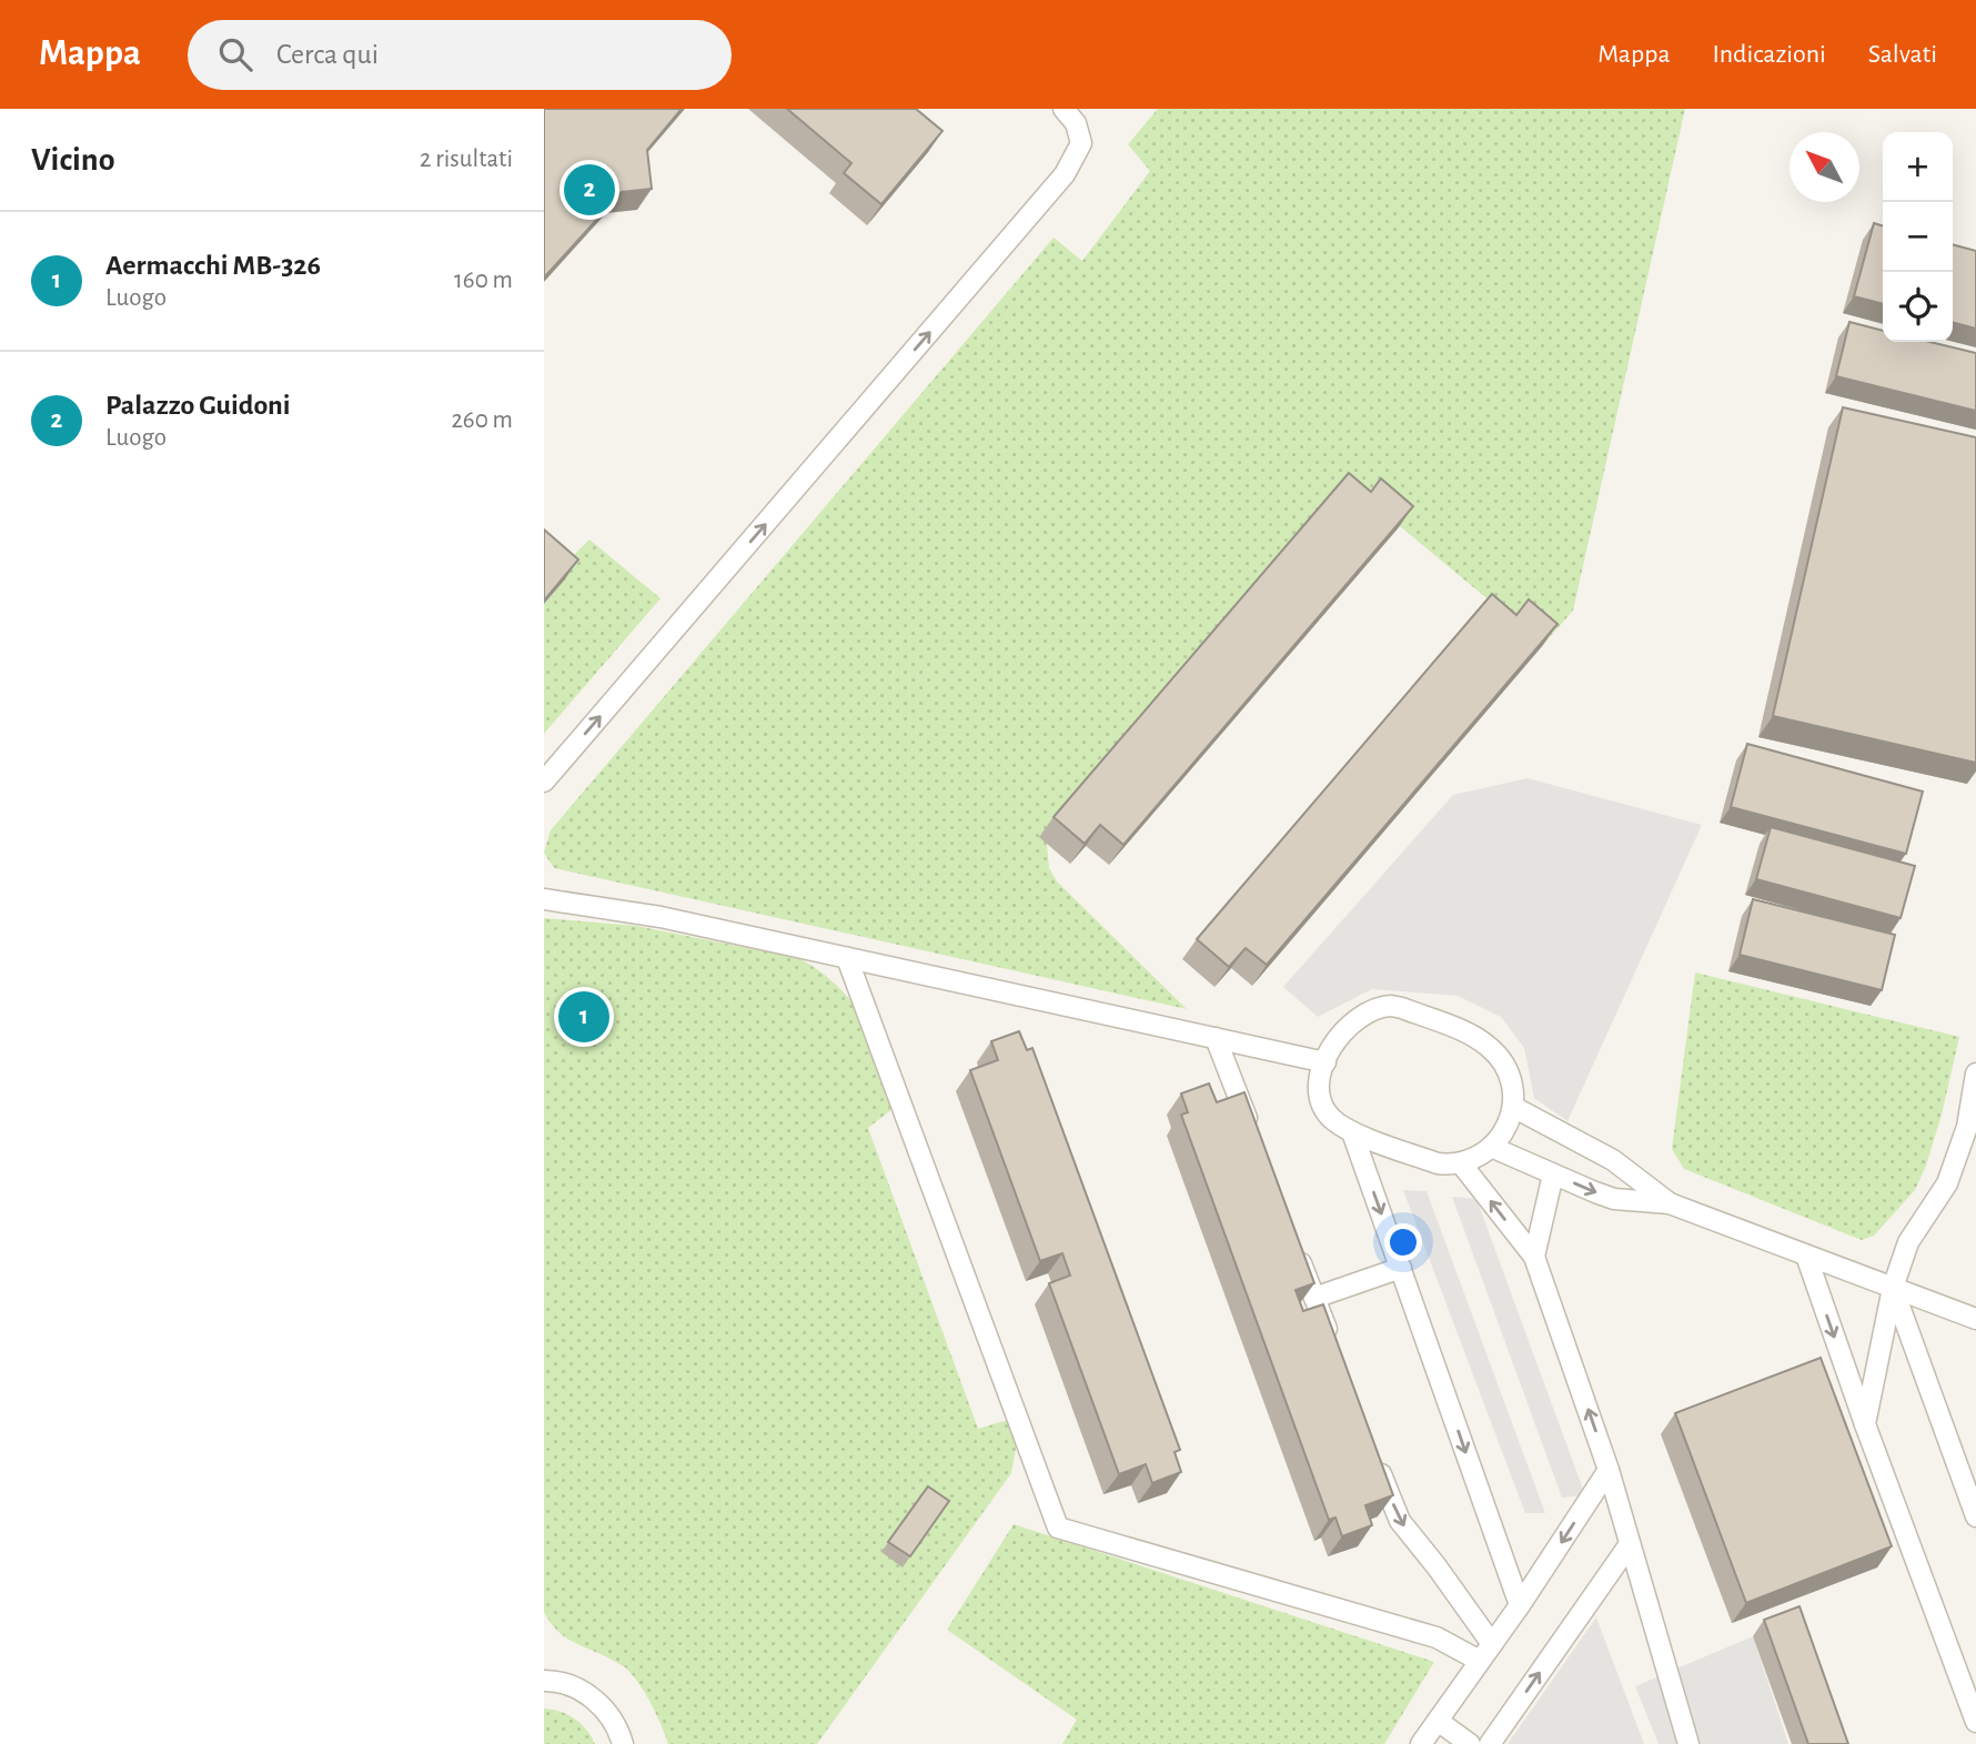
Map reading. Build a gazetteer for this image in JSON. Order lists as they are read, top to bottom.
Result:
{
  "north": "top left",
  "page": {
    "header": "Mappa",
    "search": "Cerca qui",
    "nav": ["Mappa", "Indicazioni", "Salvati"],
    "heading": ["Vicino", "2 risultati"],
    "map_buttons": ["+", "−"],
    "pins": ["2", "1"],
    "list": [
      {
        "mark": "1",
        "name": "Aermacchi MB-326",
        "note": "Luogo",
        "value": "160 m"
      },
      {
        "mark": "2",
        "name": "Palazzo Guidoni",
        "note": "Luogo",
        "value": "260 m"
      }
    ]
  }
}
